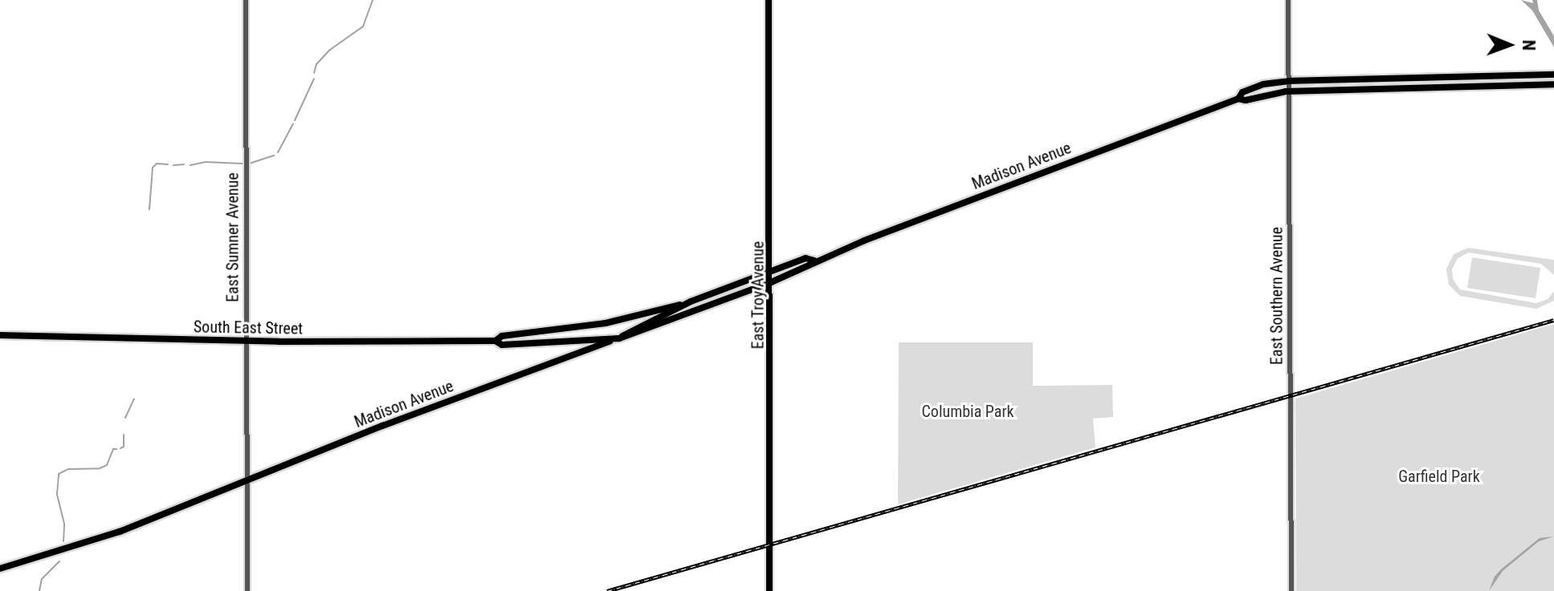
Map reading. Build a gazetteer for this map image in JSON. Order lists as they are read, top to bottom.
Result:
{
  "streets": {
    "main road": ["Madison Avenue", "East Troy Avenue", "South East Street"],
    "street": ["East Sumner Avenue", "East Southern Avenue"]
  },
  "crossings": [
    ["Madison Avenue", "East Sumner Avenue"],
    ["Madison Avenue", "East Troy Avenue"],
    ["Madison Avenue", "East Southern Avenue"],
    ["Madison Avenue", "South East Street"],
    ["East Sumner Avenue", "South East Street"]
  ],
  "parks": ["Columbia Park", "Garfield Park"],
  "north": "right"
}
